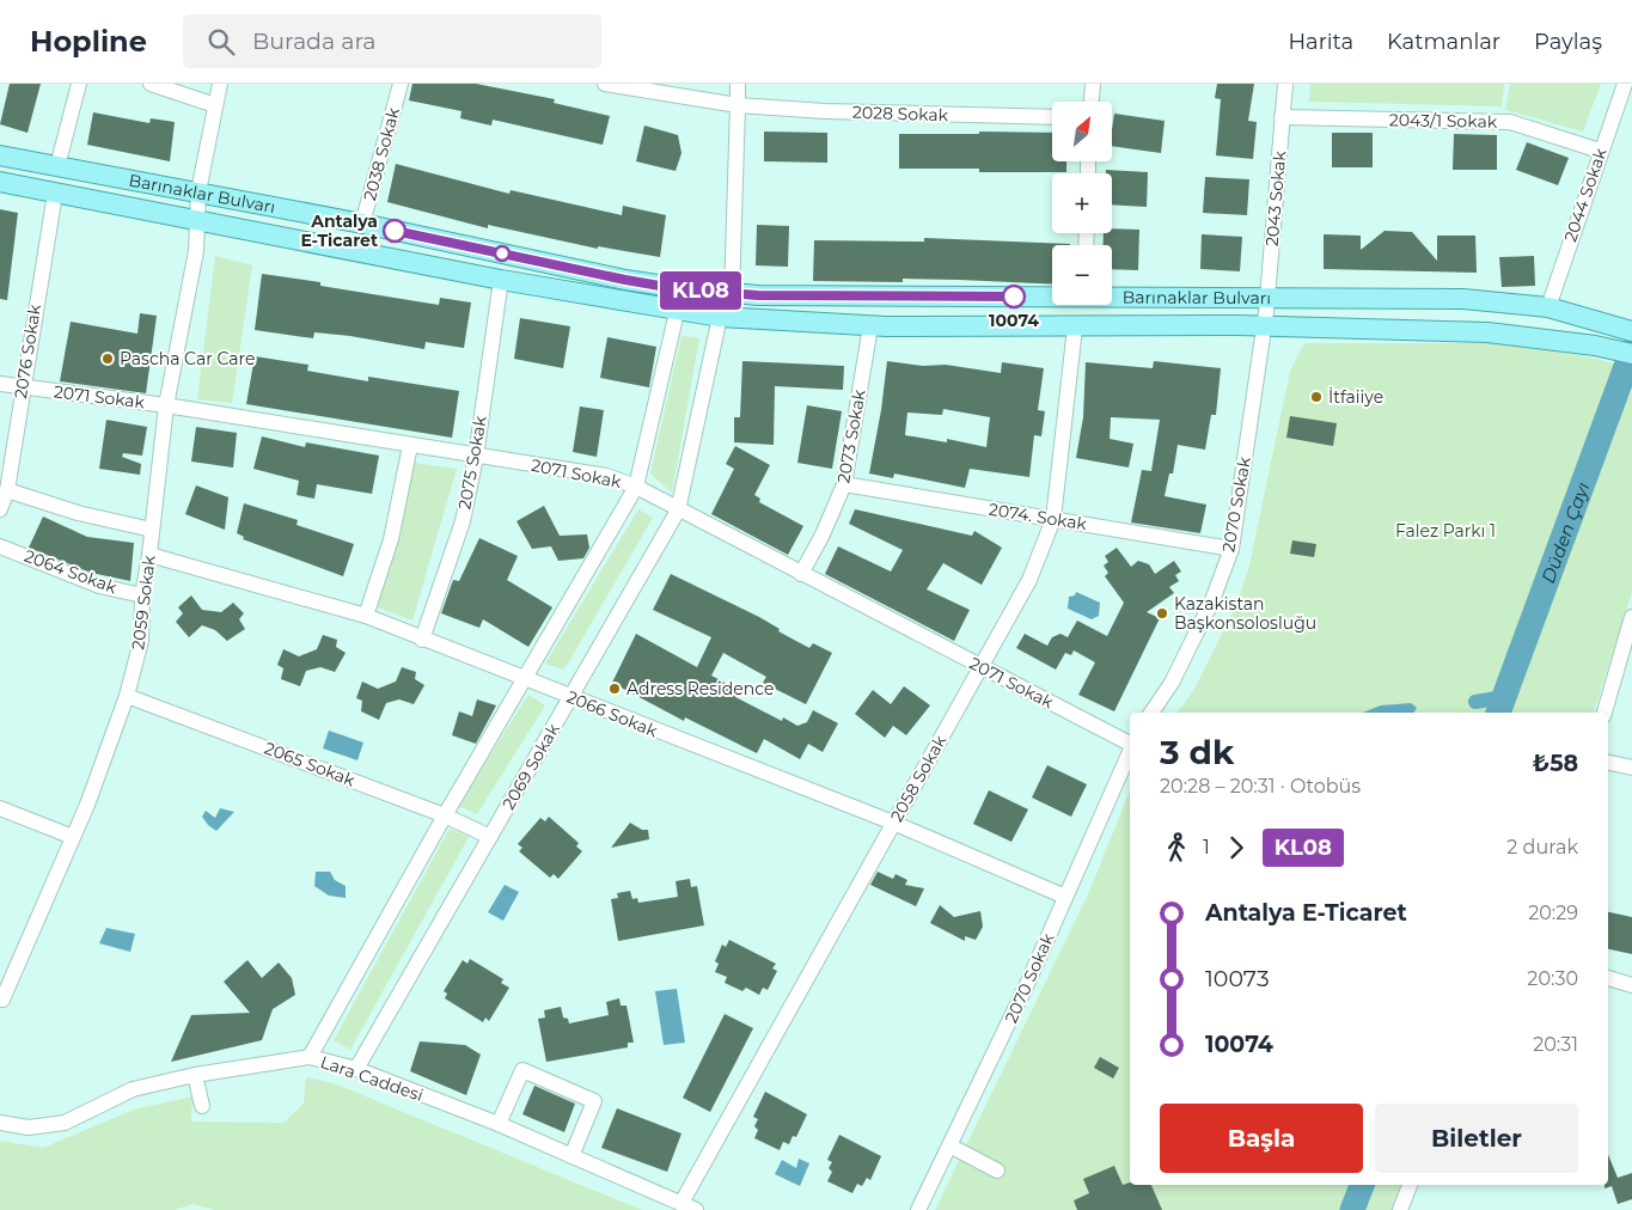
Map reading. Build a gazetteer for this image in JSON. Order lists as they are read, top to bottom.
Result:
{
  "streets": {
    "main road": ["Barınaklar Bulvarı"],
    "street": [
      "2028 Sokak",
      "2043/1 Sokak",
      "2038 Sokak",
      "2044 Sokak",
      "2043 Sokak",
      "2076 Sokak",
      "2071 Sokak",
      "2073 Sokak",
      "2075 Sokak",
      "2070 Sokak",
      "2074. Sokak",
      "2064 Sokak",
      "2059 Sokak",
      "2066 Sokak",
      "2065 Sokak",
      "2069 Sokak",
      "2058 Sokak",
      "Lara Caddesi"
    ]
  },
  "crossings": [
    ["2043/1 Sokak", "2044 Sokak"],
    ["2043/1 Sokak", "2043 Sokak"],
    ["2038 Sokak", "Barınaklar Bulvarı"],
    ["Barınaklar Bulvarı", "2044 Sokak"],
    ["Barınaklar Bulvarı", "2043 Sokak"],
    ["Barınaklar Bulvarı", "2076 Sokak"],
    ["Barınaklar Bulvarı", "2073 Sokak"],
    ["Barınaklar Bulvarı", "2075 Sokak"],
    ["Barınaklar Bulvarı", "2070 Sokak"],
    ["Barınaklar Bulvarı", "2059 Sokak"],
    ["Barınaklar Bulvarı", "2069 Sokak"],
    ["Barınaklar Bulvarı", "2058 Sokak"],
    ["2043 Sokak", "2070 Sokak"],
    ["2076 Sokak", "2071 Sokak"],
    ["2071 Sokak", "2073 Sokak"],
    ["2071 Sokak", "2075 Sokak"],
    ["2071 Sokak", "2059 Sokak"],
    ["2071 Sokak", "2069 Sokak"],
    ["2071 Sokak", "2058 Sokak"],
    ["2073 Sokak", "2074. Sokak"],
    ["2075 Sokak", "2066 Sokak"],
    ["2070 Sokak", "2074. Sokak"],
    ["2070 Sokak", "2066 Sokak"],
    ["2074. Sokak", "2058 Sokak"],
    ["2064 Sokak", "2059 Sokak"],
    ["2059 Sokak", "2066 Sokak"],
    ["2059 Sokak", "2065 Sokak"],
    ["2066 Sokak", "2069 Sokak"],
    ["2066 Sokak", "2058 Sokak"],
    ["2065 Sokak", "2069 Sokak"],
    ["2069 Sokak", "Lara Caddesi"],
    ["2058 Sokak", "Lara Caddesi"]
  ],
  "water": ["Düden Çayı"],
  "parks": ["Falez Parkı 1"],
  "places": [
    "Antalya E-Ticaret",
    "10074",
    "Pascha Car Care",
    "İtfaiiye",
    "Kazakistan Başkonsolosluğu",
    "Adress Residence"
  ],
  "lines": ["bus line KL08"],
  "north": "top right",
  "page": {
    "header": "Hopline",
    "search": "Burada ara",
    "nav": ["Harita", "Katmanlar", "Paylaş"],
    "on_map": "KL08",
    "map_buttons": ["+", "−"],
    "heading": ["3 dk", "20:28 – 20:31 · Otobüs", "₺58"],
    "legs": ["1", "KL08", "2 durak"],
    "list": [
      {
        "name": "Antalya E-Ticaret",
        "value": "20:29"
      },
      {
        "name": "10073",
        "value": "20:30"
      },
      {
        "name": "10074",
        "value": "20:31"
      }
    ],
    "buttons": ["Başla", "Biletler"]
  }
}
